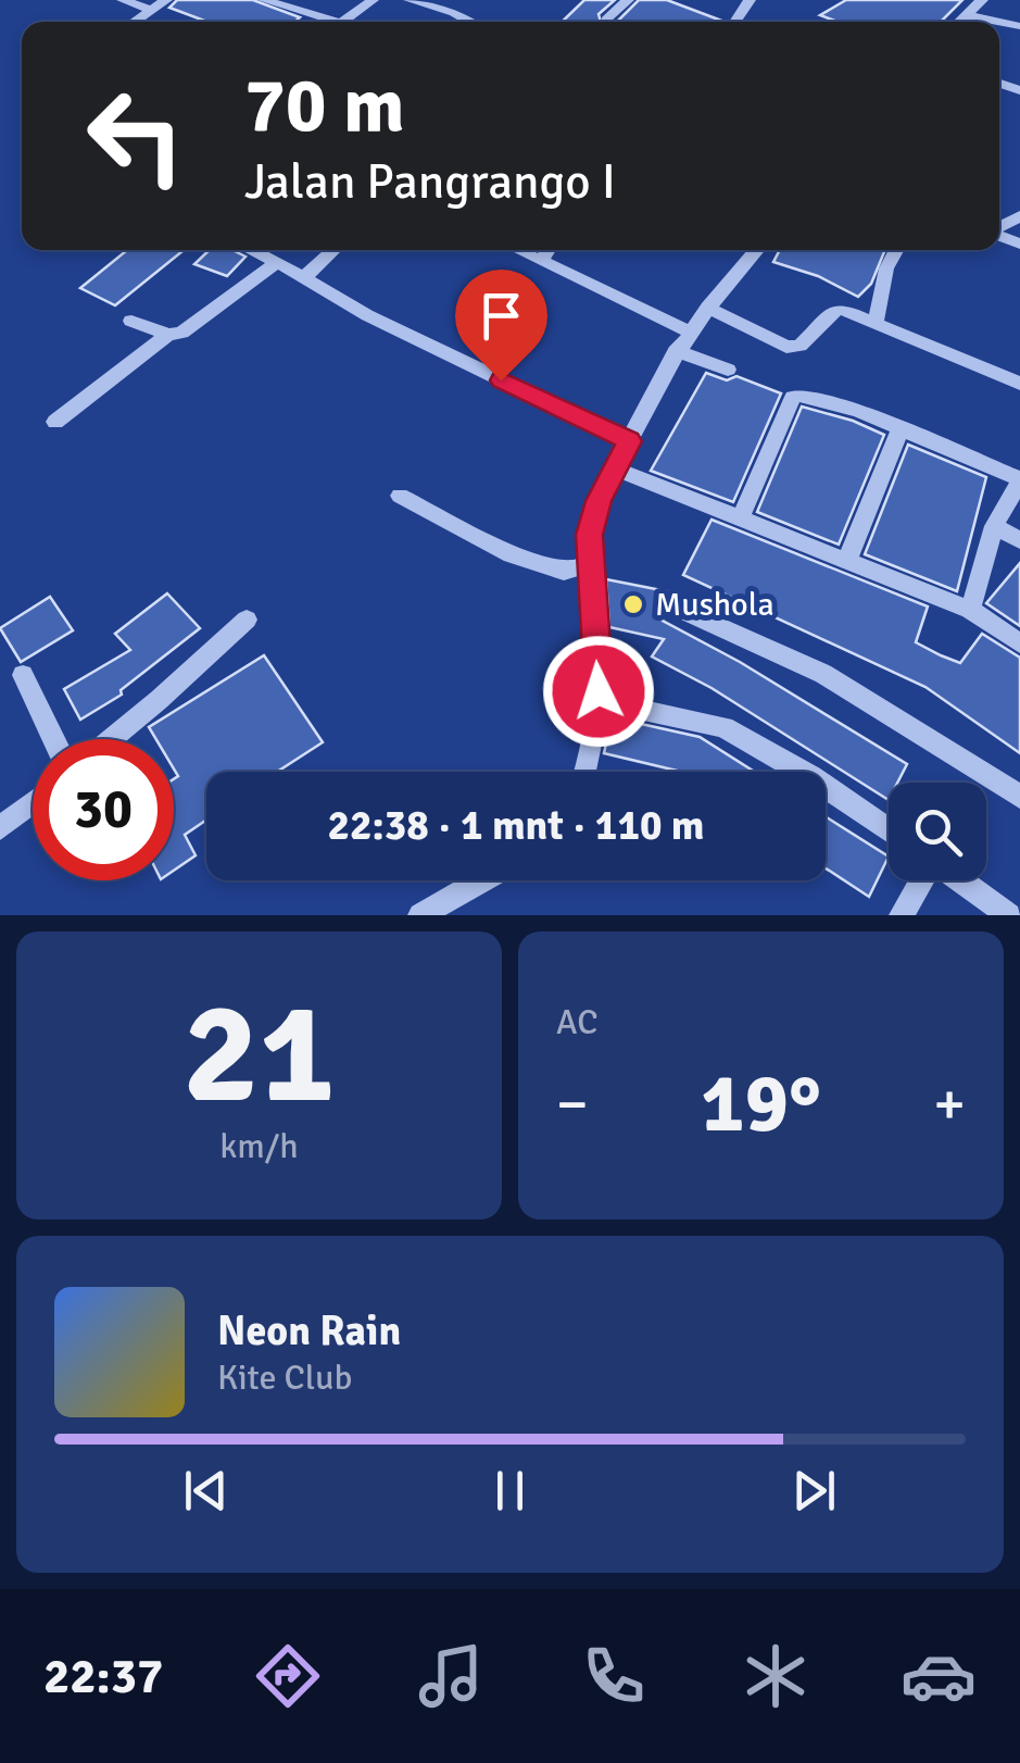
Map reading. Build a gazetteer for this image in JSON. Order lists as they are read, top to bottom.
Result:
{
  "places": ["Mushola"],
  "page": {
    "turn": ["70 m", "Jalan Pangrango I"],
    "limit": "30",
    "trip": "22:38 · 1 mnt · 110 m",
    "tile": [
      ["21", "km/h"],
      "AC"
    ],
    "heat": ["−", "19°", "+"],
    "song": ["Neon Rain", "Kite Club"],
    "tabs": "22:37"
  }
}
